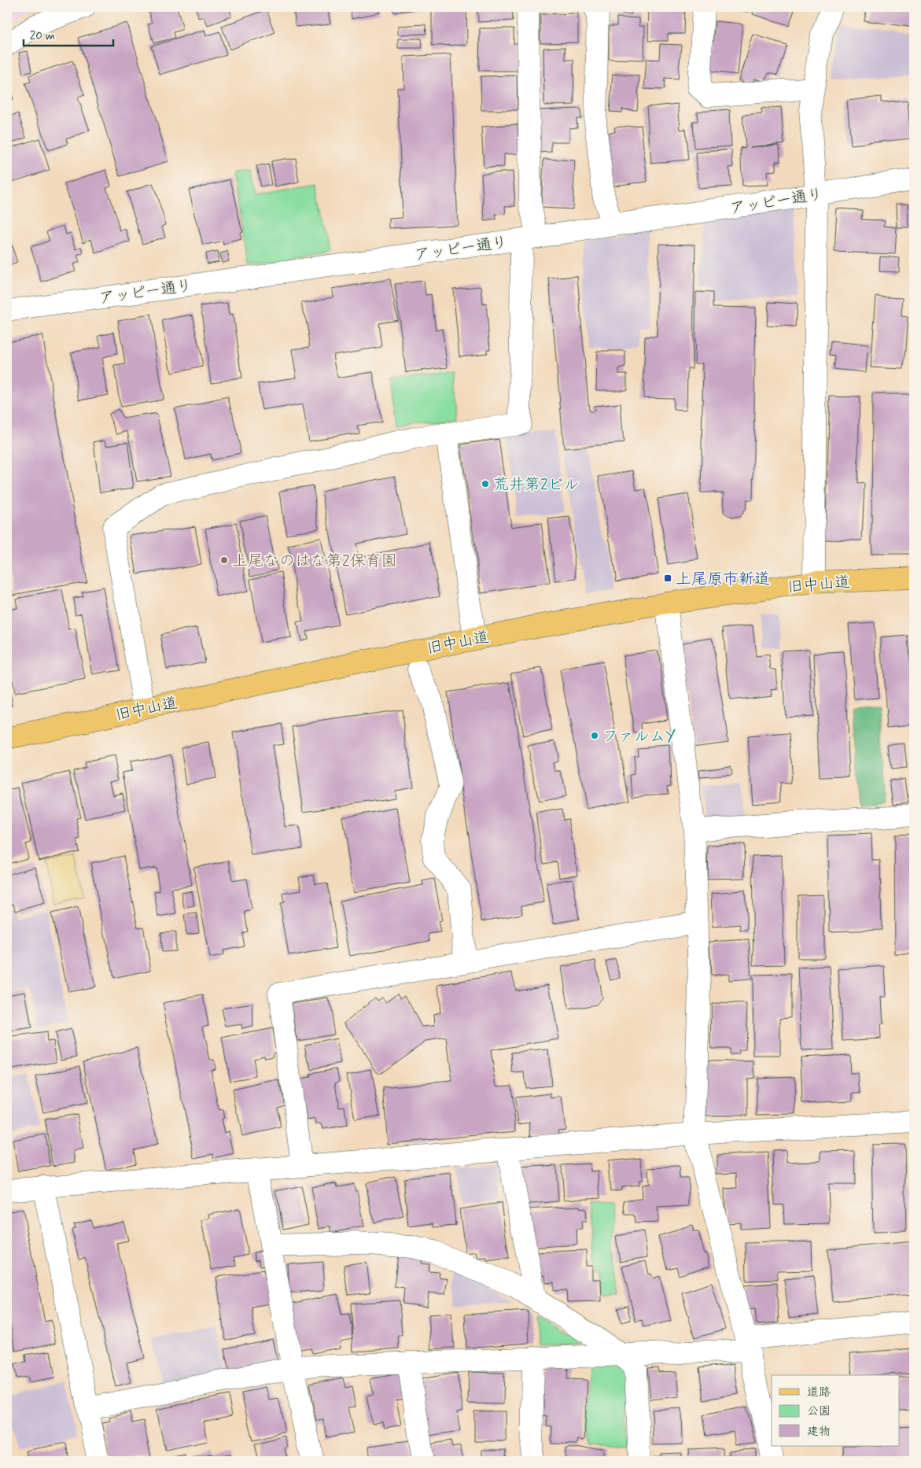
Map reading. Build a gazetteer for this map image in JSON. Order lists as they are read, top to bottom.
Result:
{
  "streets": {
    "main road": ["旧中山道"],
    "street": ["アッピー通り"]
  },
  "places": {
    "other": ["荒井第2ビル", "上尾なのはな第2保育園", "ファルムY"],
    "transit": ["上尾原市新道"]
  },
  "legend": ["道路", "公園", "建物"],
  "scale_bar": "20 m"
}
